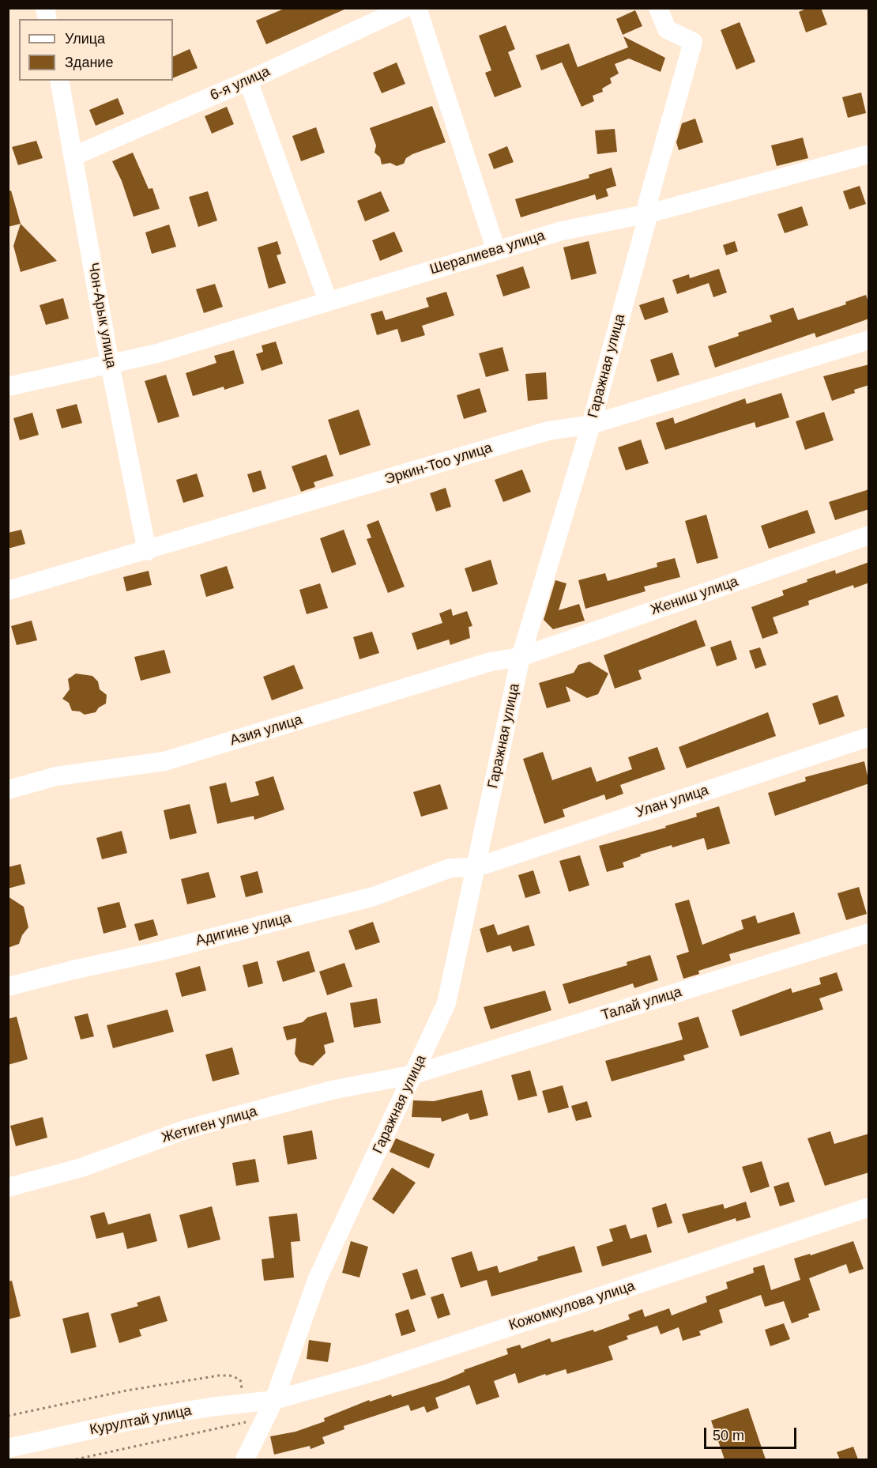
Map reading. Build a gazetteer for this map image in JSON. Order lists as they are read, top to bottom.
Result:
{
  "streets": {
    "street": [
      "6-я улица",
      "Шералиева улица",
      "Чон-Арык улица",
      "Гаражная улица",
      "Эркин-Тоо улица",
      "Жениш улица",
      "Азия улица",
      "Улан улица",
      "Адигине улица",
      "Талай улица",
      "Жетиген улица",
      "Кожомкулова улица",
      "Курултай улица"
    ]
  },
  "crossings": [
    ["6-я улица", "Чон-Арык улица"],
    ["Шералиева улица", "Чон-Арык улица"],
    ["Шералиева улица", "Гаражная улица"],
    ["Чон-Арык улица", "Эркин-Тоо улица"],
    ["Гаражная улица", "Эркин-Тоо улица"],
    ["Гаражная улица", "Жениш улица"],
    ["Гаражная улица", "Азия улица"],
    ["Гаражная улица", "Улан улица"],
    ["Гаражная улица", "Адигине улица"],
    ["Гаражная улица", "Талай улица"],
    ["Гаражная улица", "Жетиген улица"],
    ["Гаражная улица", "Кожомкулова улица"],
    ["Гаражная улица", "Курултай улица"],
    ["Жениш улица", "Азия улица"],
    ["Улан улица", "Адигине улица"],
    ["Талай улица", "Жетиген улица"],
    ["Кожомкулова улица", "Курултай улица"]
  ],
  "legend": ["Улица", "Здание"],
  "scale_bar": "50 m"
}
